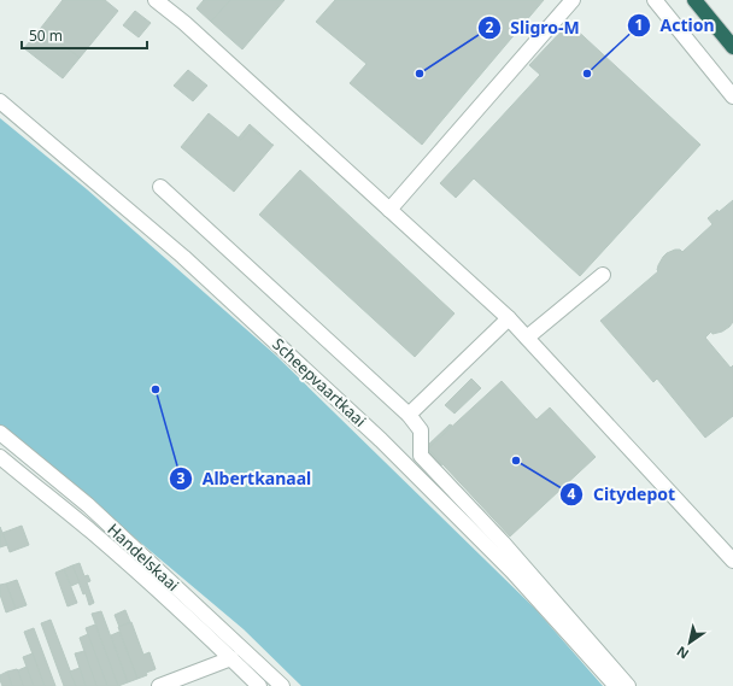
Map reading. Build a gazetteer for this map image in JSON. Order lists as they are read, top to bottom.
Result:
{
  "streets": {
    "street": ["Scheepvaartkaai", "Handelskaai"]
  },
  "places": [
    "Sligro-M",
    "Action",
    "Albertkanaal",
    "Citydepot"
  ],
  "scale_bar": "50 m",
  "north": "bottom left"
}
